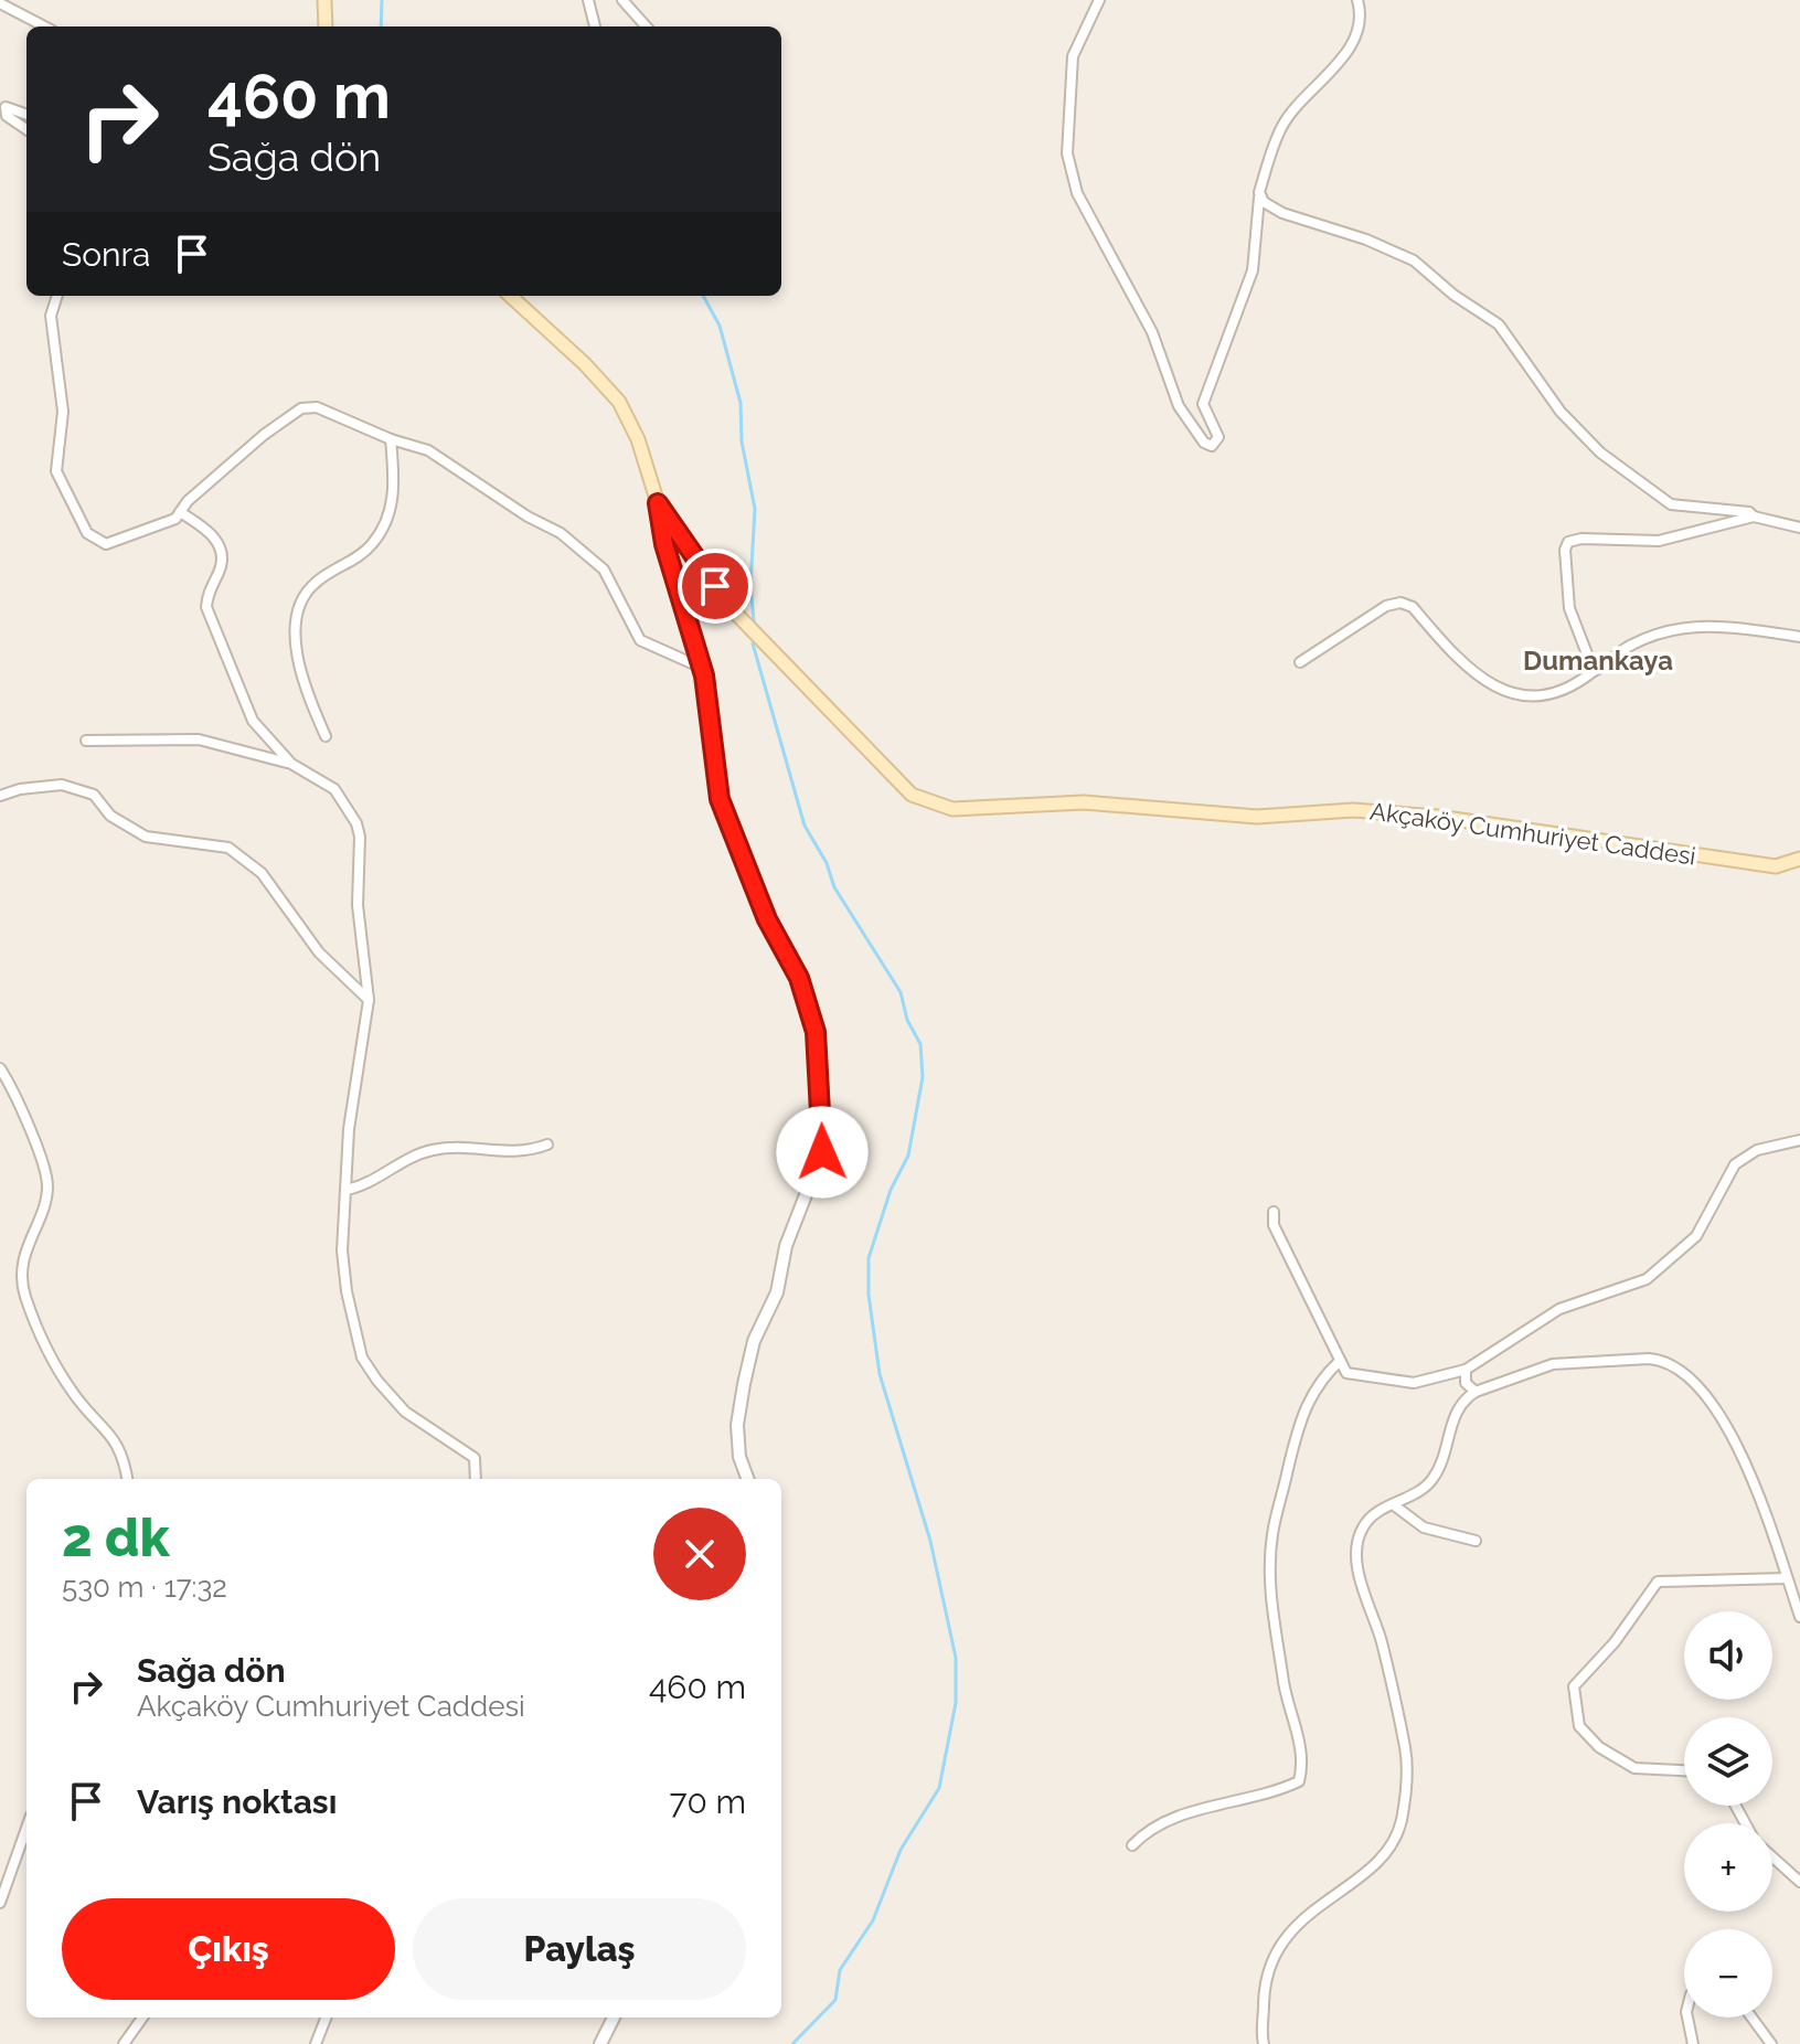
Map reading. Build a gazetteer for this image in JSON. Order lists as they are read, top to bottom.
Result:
{
  "streets": {
    "main road": ["Akçaköy Cumhuriyet Caddesi"]
  },
  "districts": ["Dumankaya"],
  "page": {
    "turn": ["460 m", "Sağa dön"],
    "then": "Sonra",
    "heading": ["2 dk", "530 m · 17:32"],
    "map_buttons": ["+", "−"],
    "list": [
      {
        "name": "Sağa dön",
        "note": "Akçaköy Cumhuriyet Caddesi",
        "value": "460 m"
      },
      {
        "name": "Varış noktası",
        "value": "70 m"
      }
    ],
    "buttons": ["Çıkış", "Paylaş"]
  }
}
